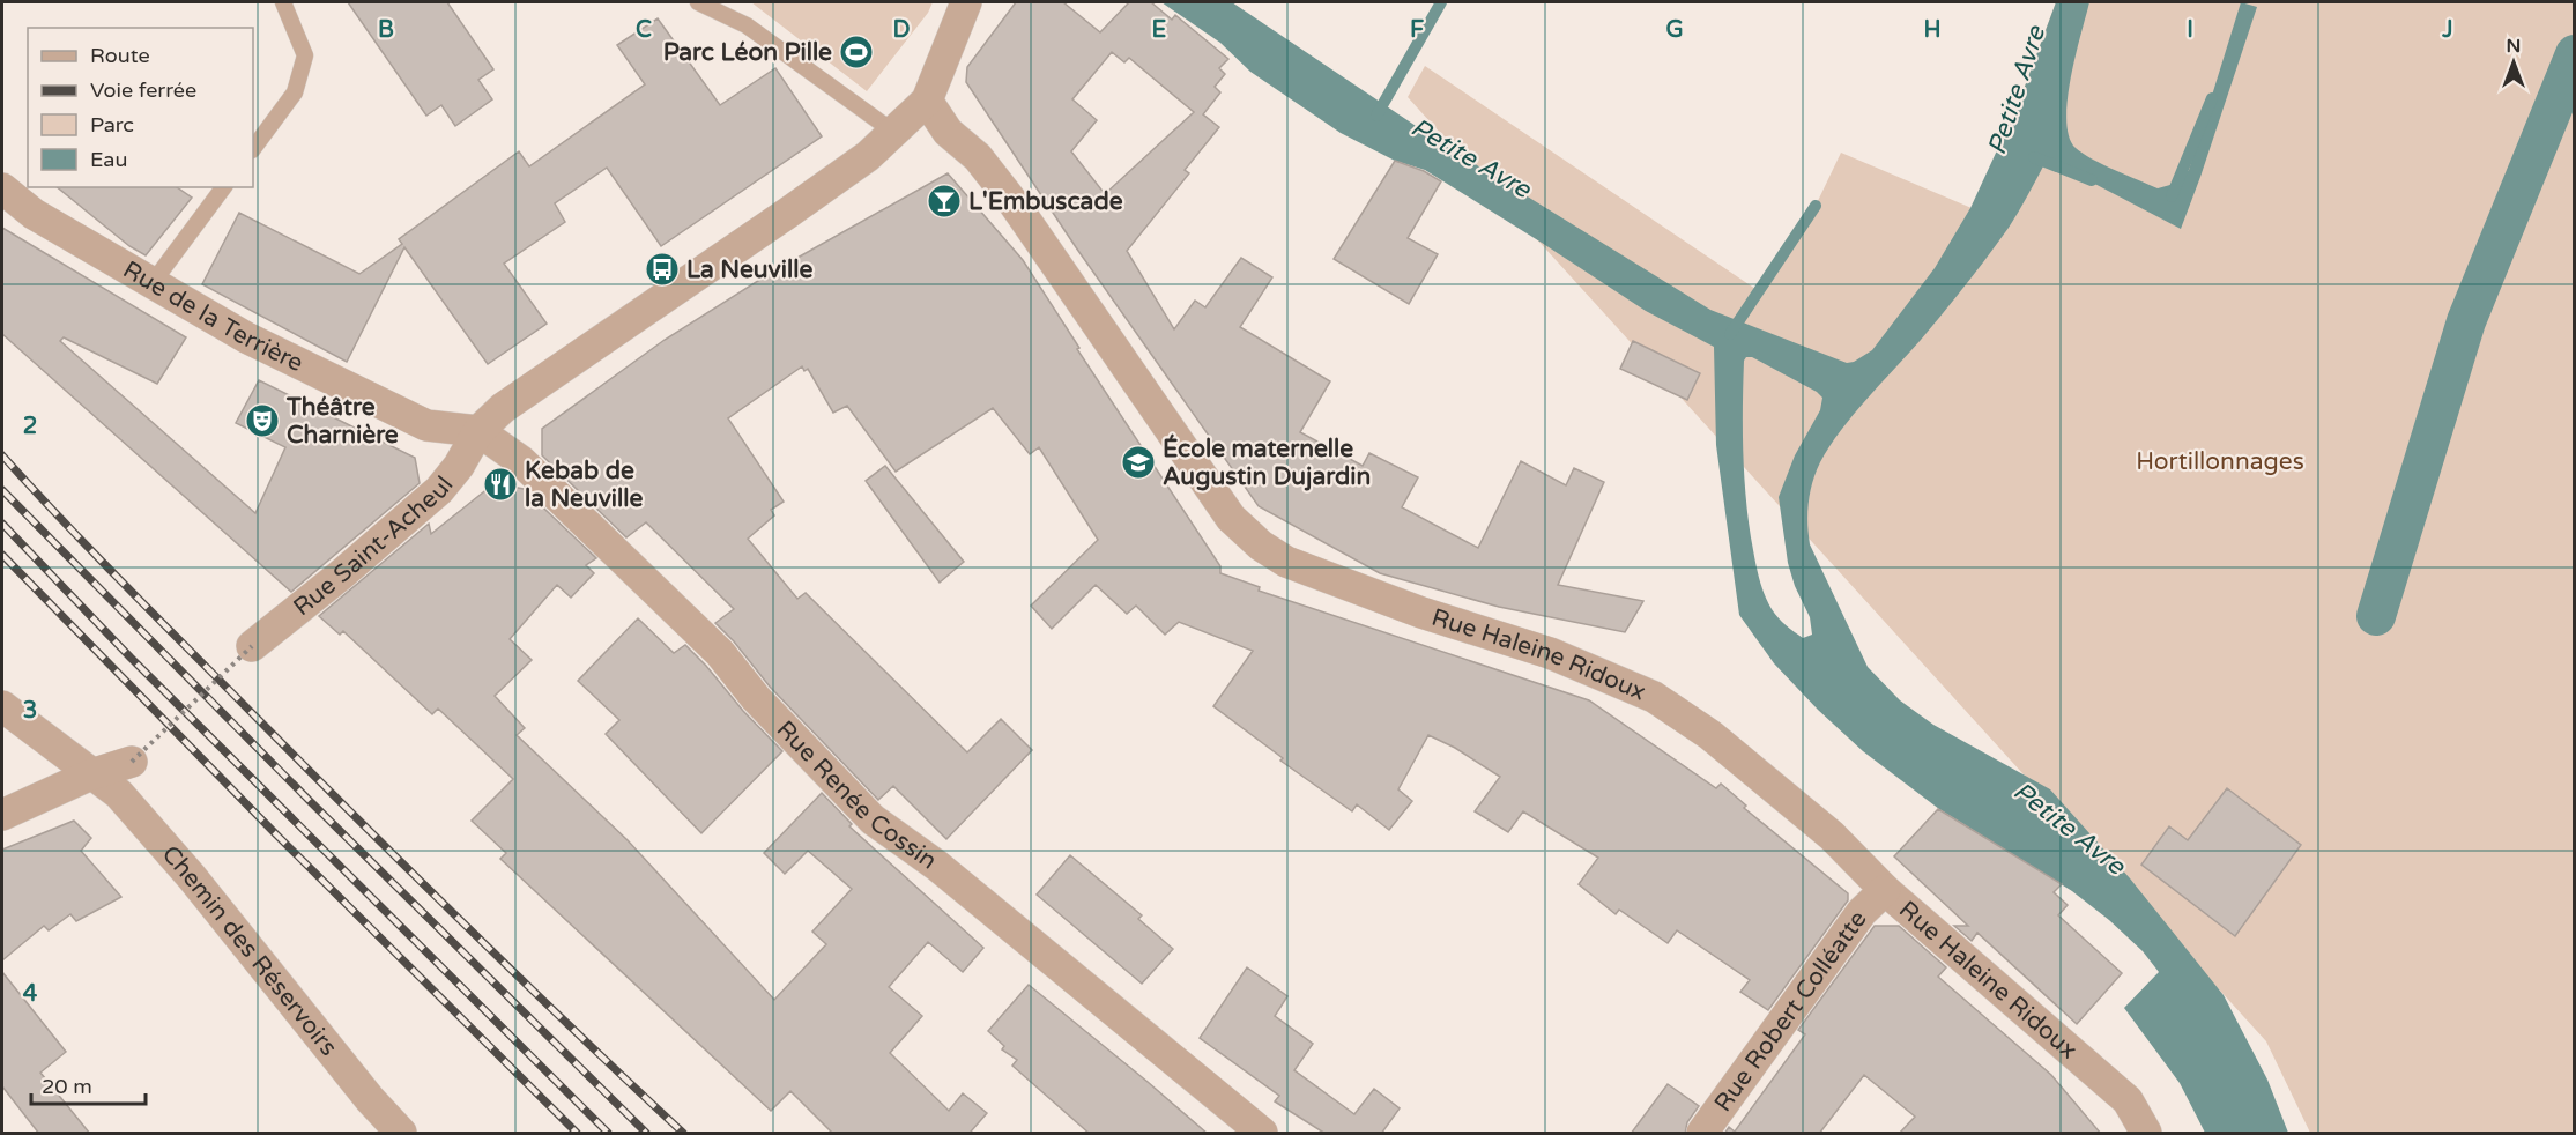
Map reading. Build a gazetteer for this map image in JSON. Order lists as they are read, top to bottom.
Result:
{
  "streets": {
    "street": [
      "Rue de la Terrière",
      "Rue Saint-Acheul",
      "Rue Haleine Ridoux",
      "Rue Renée Cossin",
      "Chemin des Réservoirs",
      "Rue Robert Colléatte"
    ]
  },
  "crossings": [
    ["Rue de la Terrière", "Rue Saint-Acheul"],
    ["Rue de la Terrière", "Rue Renée Cossin"],
    ["Rue Saint-Acheul", "Rue Haleine Ridoux"],
    ["Rue Saint-Acheul", "Rue Renée Cossin"],
    ["Rue Haleine Ridoux", "Rue Robert Colléatte"]
  ],
  "water": ["Petite Avre"],
  "parks": ["Hortillonnages"],
  "places": {
    "sports": ["Parc Léon Pille"],
    "bar": ["L'Embuscade"],
    "bus stop": ["La Neuville"],
    "theatre": ["Théâtre Charnière"],
    "school or university": ["École maternelle Augustin Dujardin"],
    "restaurant": ["Kebab de la Neuville"]
  },
  "legend": [
    "Route",
    "Voie ferrée",
    "Parc",
    "Eau"
  ],
  "scale_bar": "20 m",
  "north": "top",
  "grid": {
    "columns": [
      "B",
      "C",
      "D",
      "E",
      "F",
      "G",
      "H",
      "I",
      "J"
    ],
    "rows": ["2", "3", "4"]
  }
}
